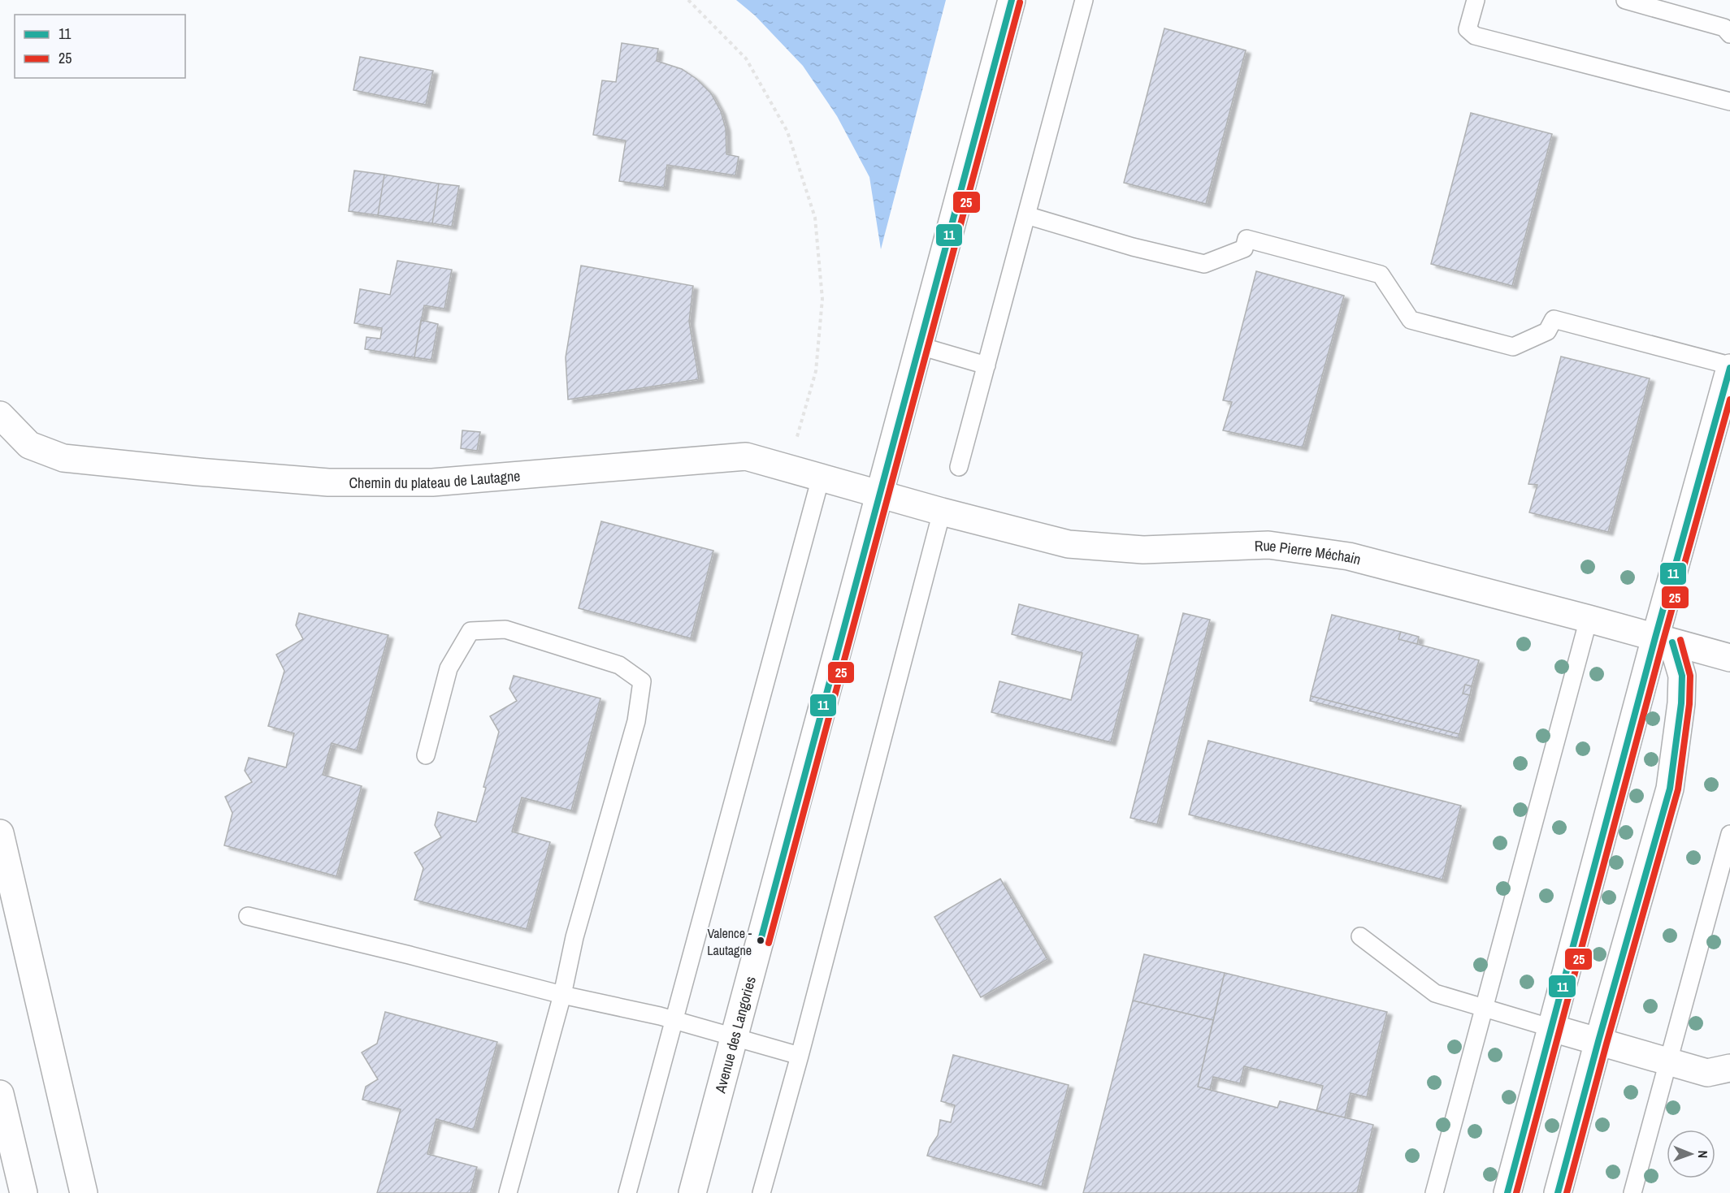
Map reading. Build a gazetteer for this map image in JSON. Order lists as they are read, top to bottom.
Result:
{
  "streets": {
    "main road": ["Chemin du plateau de Lautagne", "Rue Pierre Méchain", "Avenue des Langories"]
  },
  "crossings": [
    ["Chemin du plateau de Lautagne", "Rue Pierre Méchain"],
    ["Chemin du plateau de Lautagne", "Avenue des Langories"],
    ["Rue Pierre Méchain", "Avenue des Langories"]
  ],
  "places": ["Valence - Lautagne"],
  "lines": ["transit line 11", "transit line 25"],
  "legend": ["11", "25"],
  "north": "right"
}
